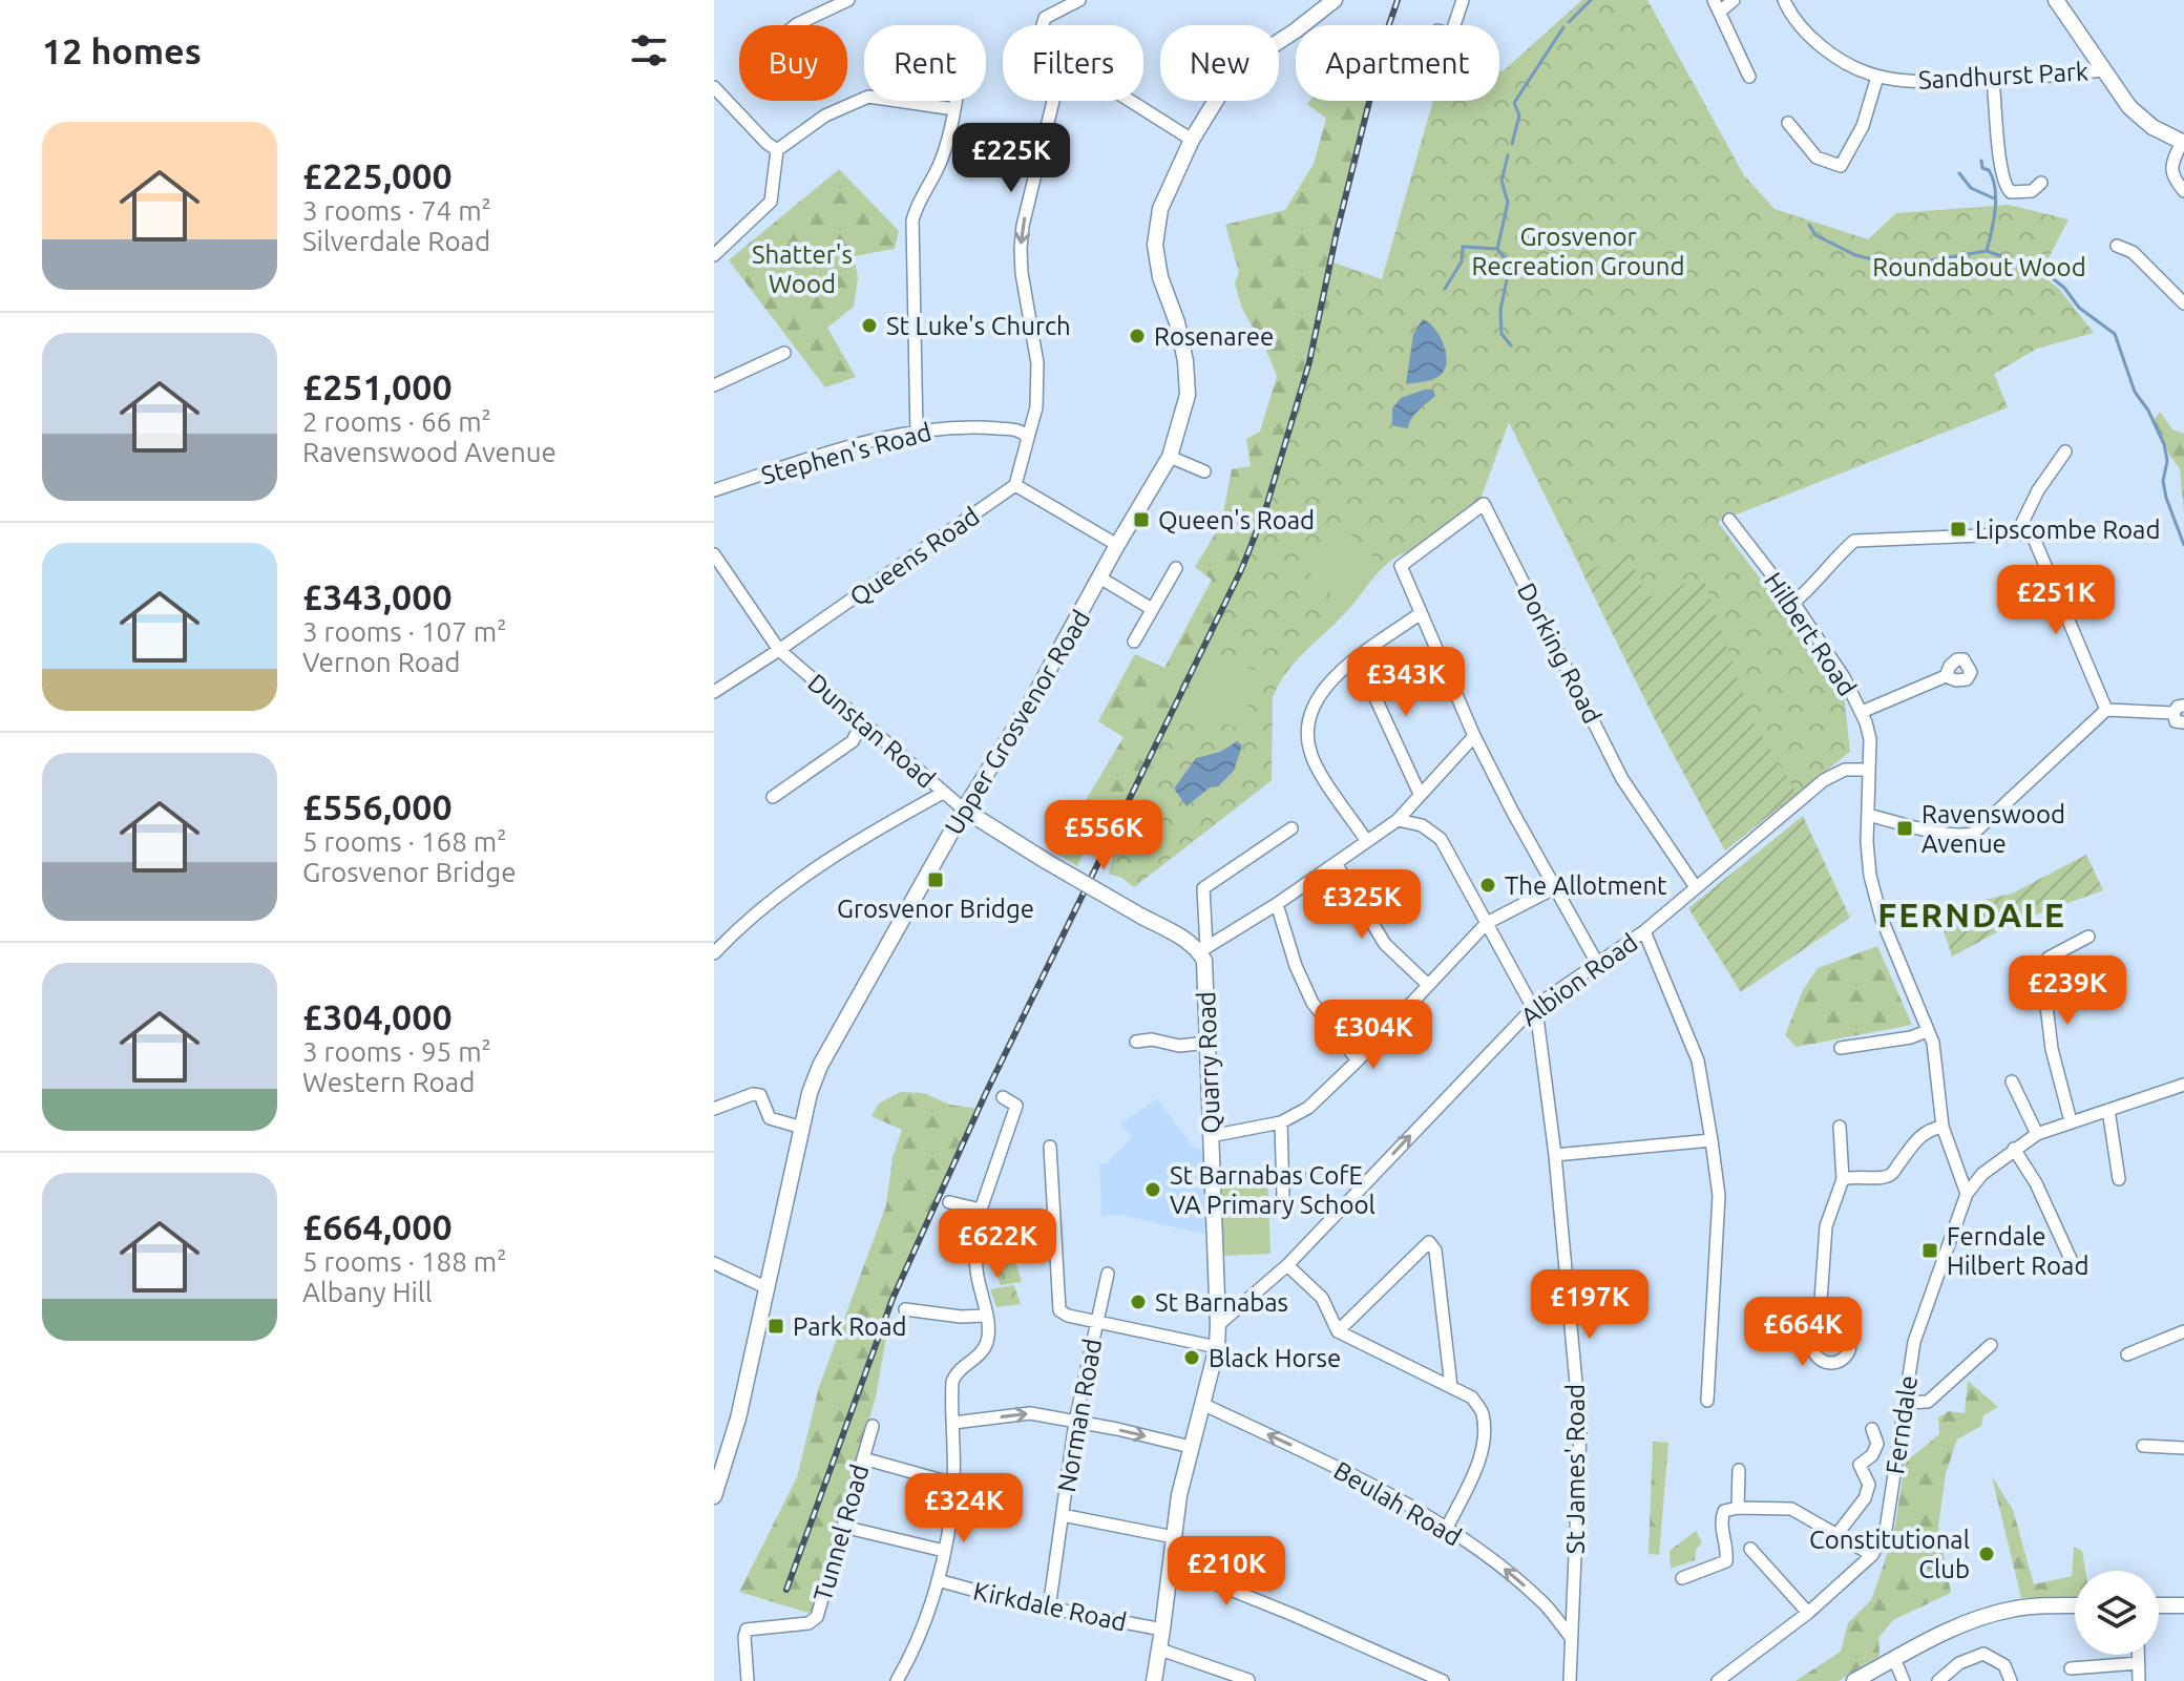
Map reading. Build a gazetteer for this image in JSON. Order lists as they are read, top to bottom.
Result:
{
  "streets": {
    "street": [
      "Sandhurst Park",
      "Stephen's Road",
      "Queens Road",
      "Hilbert Road",
      "Dorking Road",
      "Upper Grosvenor Road",
      "Dunstan Road",
      "Albion Road",
      "Quarry Road",
      "Norman Road",
      "Ferndale",
      "St James' Road",
      "Beulah Road",
      "Tunnel Road",
      "Kirkdale Road"
    ]
  },
  "crossings": [
    ["Queens Road", "Dunstan Road"],
    ["Hilbert Road", "Albion Road"],
    ["Hilbert Road", "Ferndale"],
    ["Dorking Road", "Albion Road"],
    ["Upper Grosvenor Road", "Dunstan Road"],
    ["Albion Road", "Quarry Road"],
    ["Albion Road", "St James' Road"],
    ["Quarry Road", "Beulah Road"],
    ["Quarry Road", "Kirkdale Road"],
    ["Norman Road", "Kirkdale Road"],
    ["St James' Road", "Beulah Road"]
  ],
  "one_way": ["Beulah Road"],
  "districts": ["FERNDALE"],
  "parks": ["Grosvenor Recreation Ground", "Shatter's Wood", "Roundabout Wood"],
  "places": {
    "other": [
      "St Luke's Church",
      "Rosenaree",
      "The Allotment",
      "St Barnabas CofE VA Primary School",
      "St Barnabas",
      "Black Horse",
      "Constitutional Club"
    ],
    "transit": [
      "Queen's Road",
      "Lipscombe Road",
      "Ravenswood Avenue",
      "Grosvenor Bridge",
      "Ferndale Hilbert Road",
      "Park Road"
    ]
  },
  "page": {
    "heading": "12 homes",
    "chip": [
      "Buy",
      "Rent",
      "Filters",
      "New",
      "Apartment"
    ],
    "list": [
      {
        "name": "£225,000",
        "note": "3 rooms · 74 m² · Silverdale Road"
      },
      {
        "name": "£251,000",
        "note": "2 rooms · 66 m² · Ravenswood Avenue"
      },
      {
        "name": "£343,000",
        "note": "3 rooms · 107 m² · Vernon Road"
      },
      {
        "name": "£556,000",
        "note": "5 rooms · 168 m² · Grosvenor Bridge"
      },
      {
        "name": "£304,000",
        "note": "3 rooms · 95 m² · Western Road"
      },
      {
        "name": "£664,000",
        "note": "5 rooms · 188 m² · Albany Hill"
      }
    ],
    "price": [
      "£225K",
      "£251K",
      "£343K",
      "£556K",
      "£325K",
      "£239K",
      "£304K",
      "£622K",
      "£197K",
      "£664K",
      "£324K",
      "£210K"
    ]
  }
}
